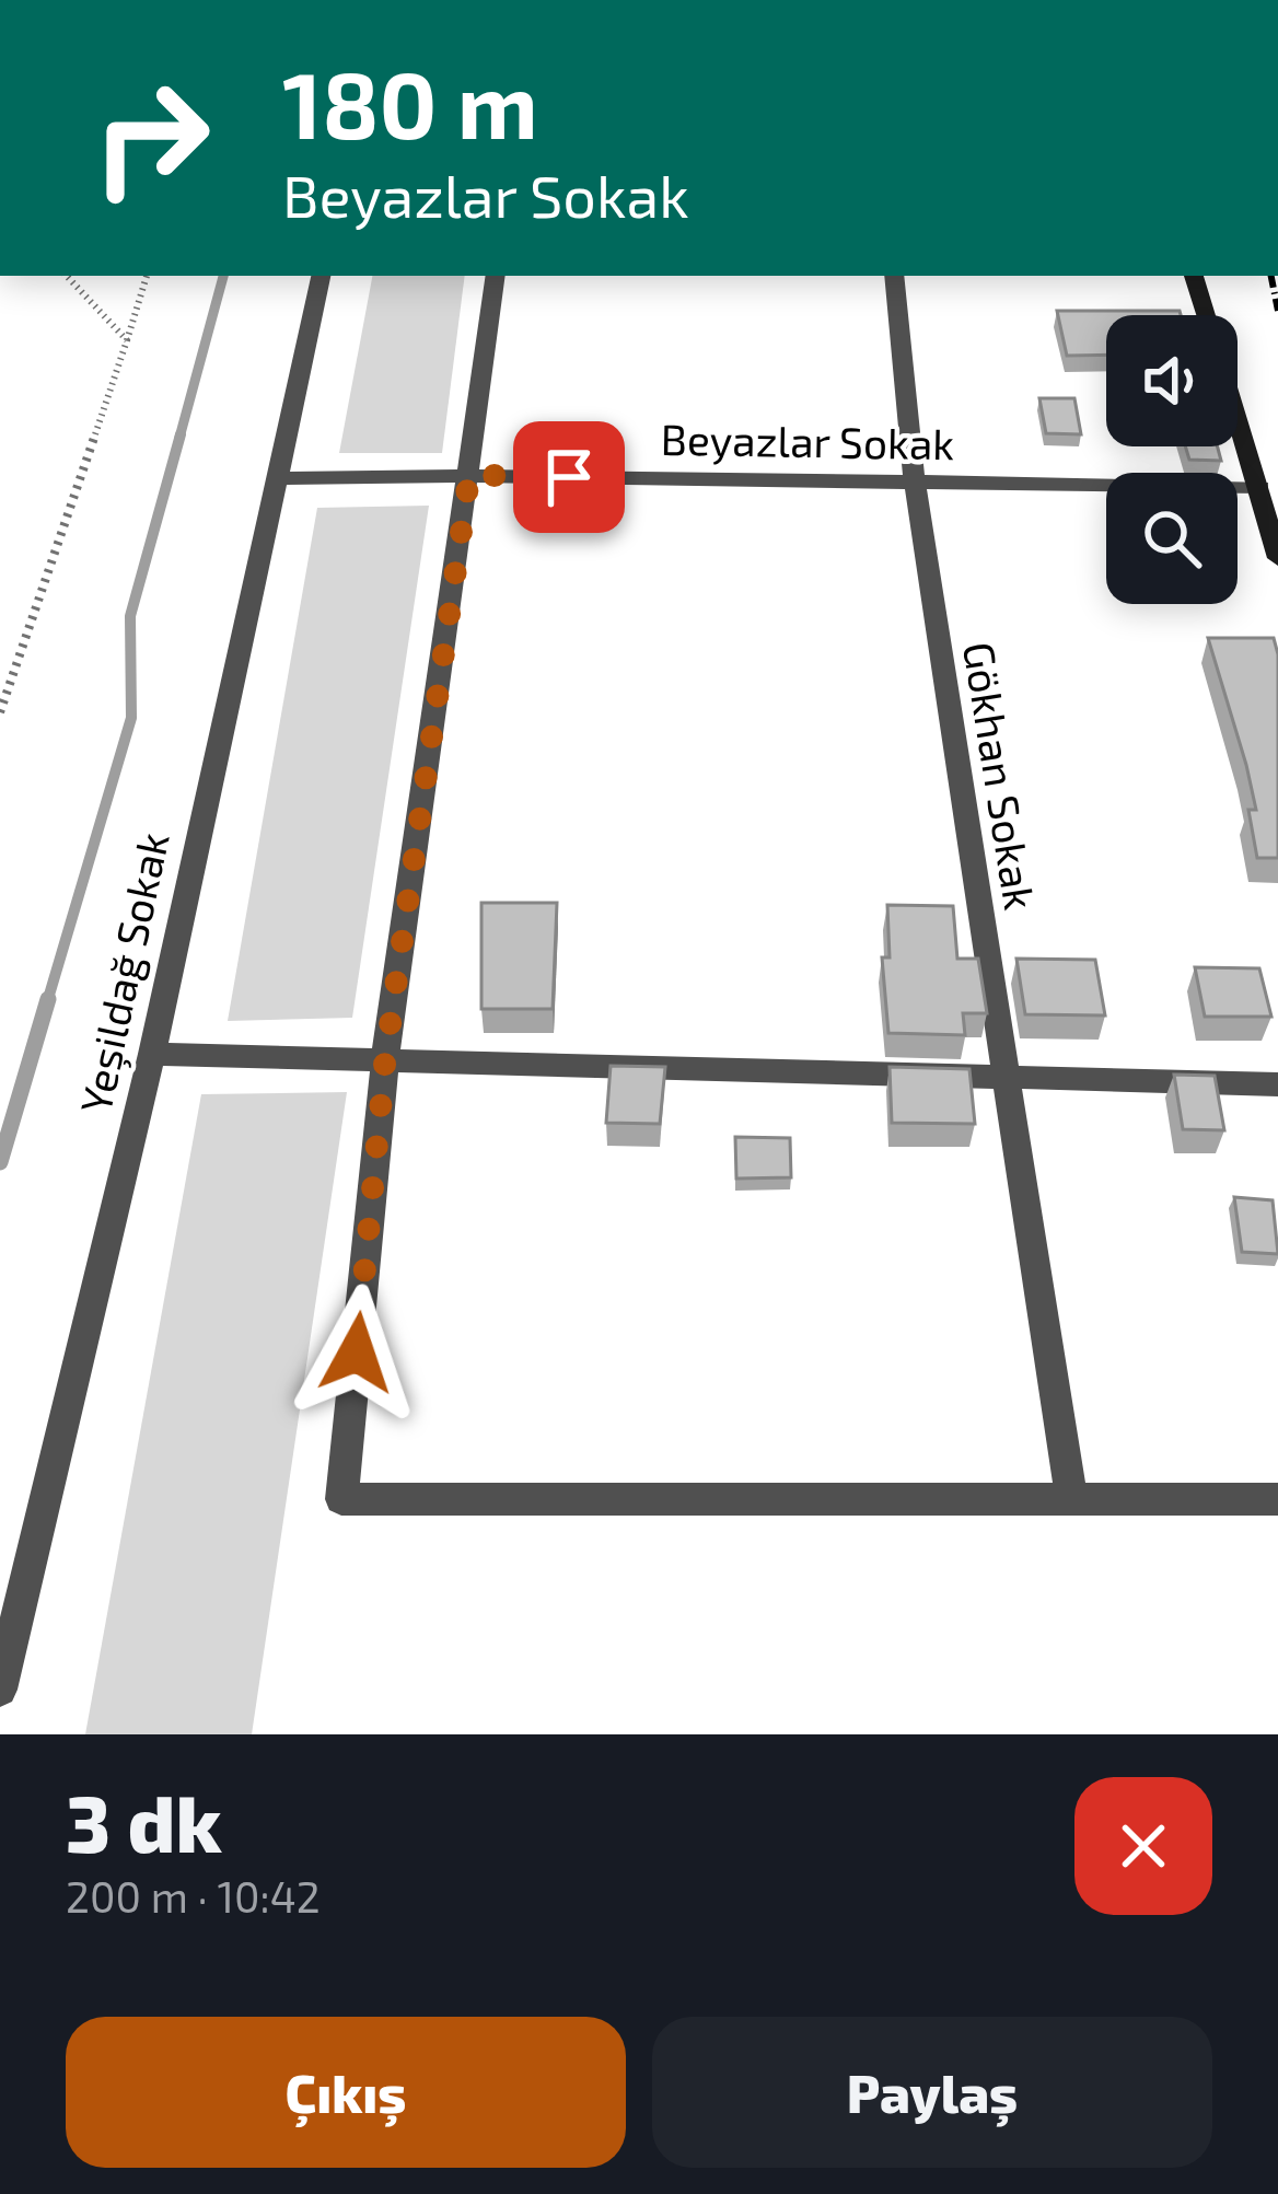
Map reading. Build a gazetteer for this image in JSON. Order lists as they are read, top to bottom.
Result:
{
  "streets": {
    "street": ["Beyazlar Sokak", "Gökhan Sokak", "Yeşildağ Sokak"]
  },
  "crossings": [
    ["Beyazlar Sokak", "Gökhan Sokak"],
    ["Beyazlar Sokak", "Yeşildağ Sokak"]
  ],
  "page": {
    "turn": ["180 m", "Beyazlar Sokak"],
    "heading": ["3 dk", "200 m · 10:42"],
    "buttons": ["Çıkış", "Paylaş"]
  }
}
